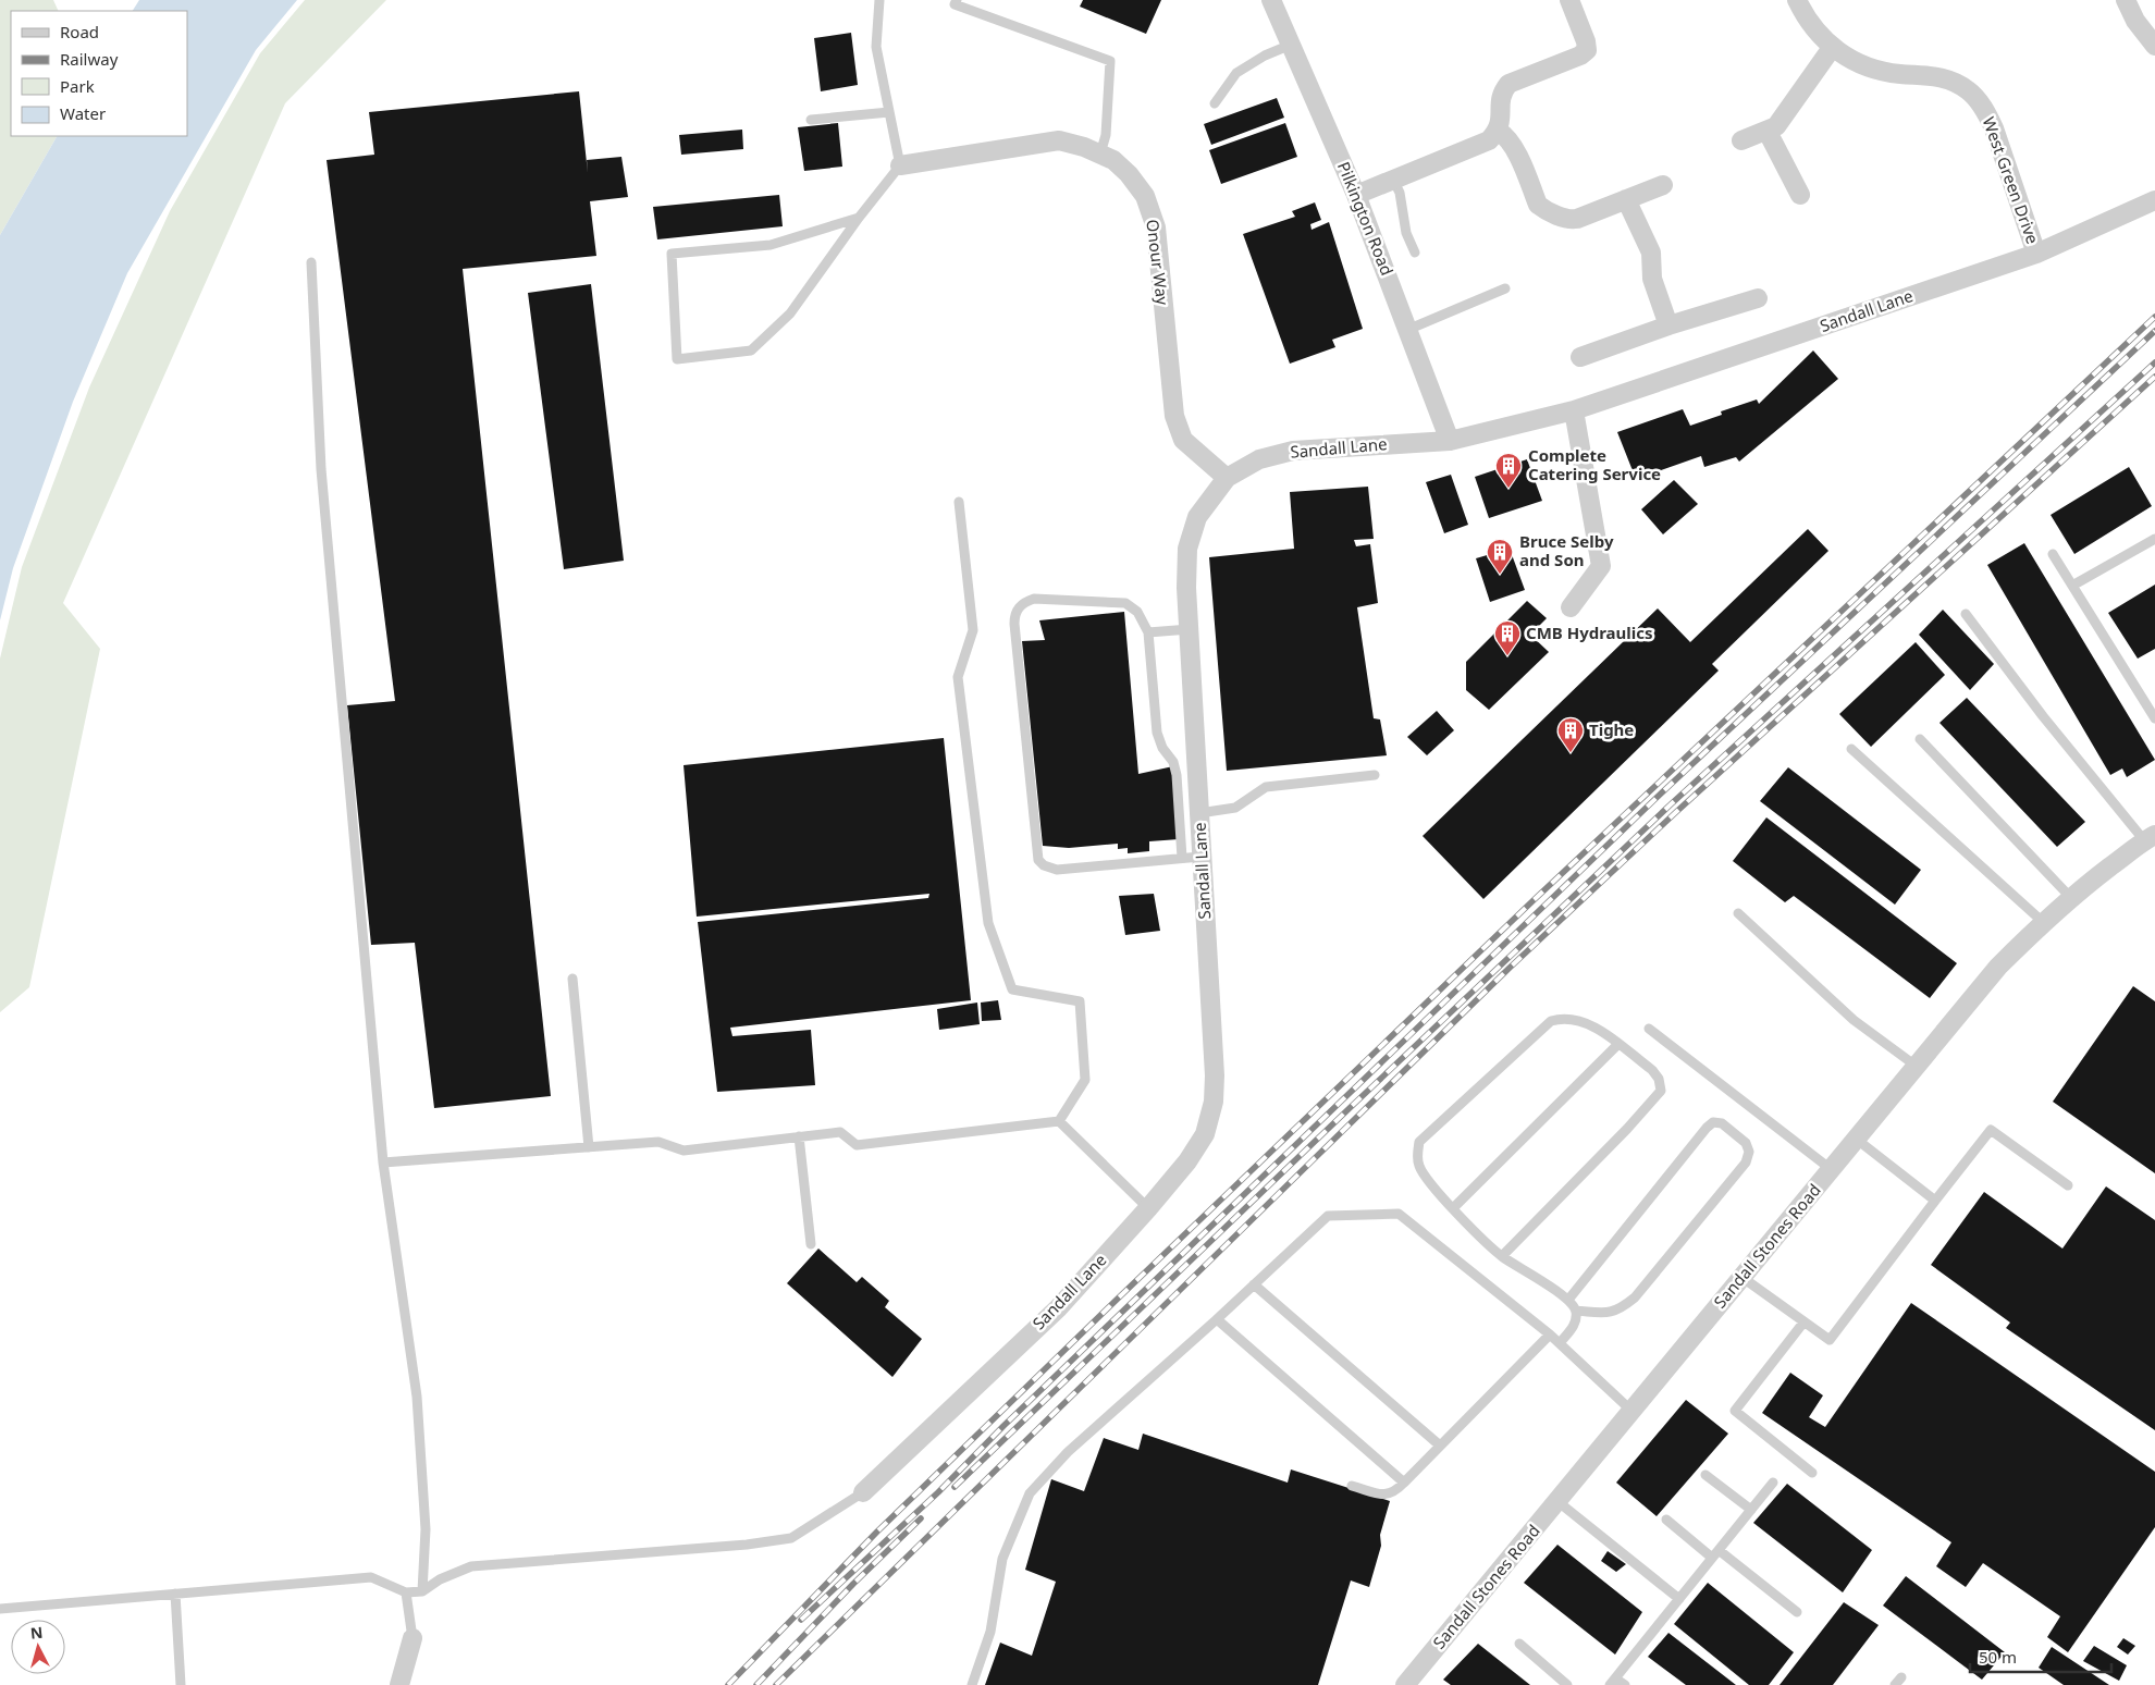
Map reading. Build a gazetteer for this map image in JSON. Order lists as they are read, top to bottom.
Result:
{
  "streets": {
    "street": [
      "West Green Drive",
      "Pilkington Road",
      "Onour Way",
      "Sandall Lane",
      "Sandall Stones Road"
    ]
  },
  "crossings": [
    ["West Green Drive", "Sandall Lane"],
    ["Pilkington Road", "Sandall Lane"],
    ["Onour Way", "Sandall Lane"]
  ],
  "places": {
    "building": [
      "Complete Catering Service",
      "Bruce Selby and Son",
      "CMB Hydraulics",
      "Tighe"
    ]
  },
  "legend": [
    "Road",
    "Railway",
    "Park",
    "Water"
  ],
  "scale_bar": "50 m",
  "north": "top"
}
